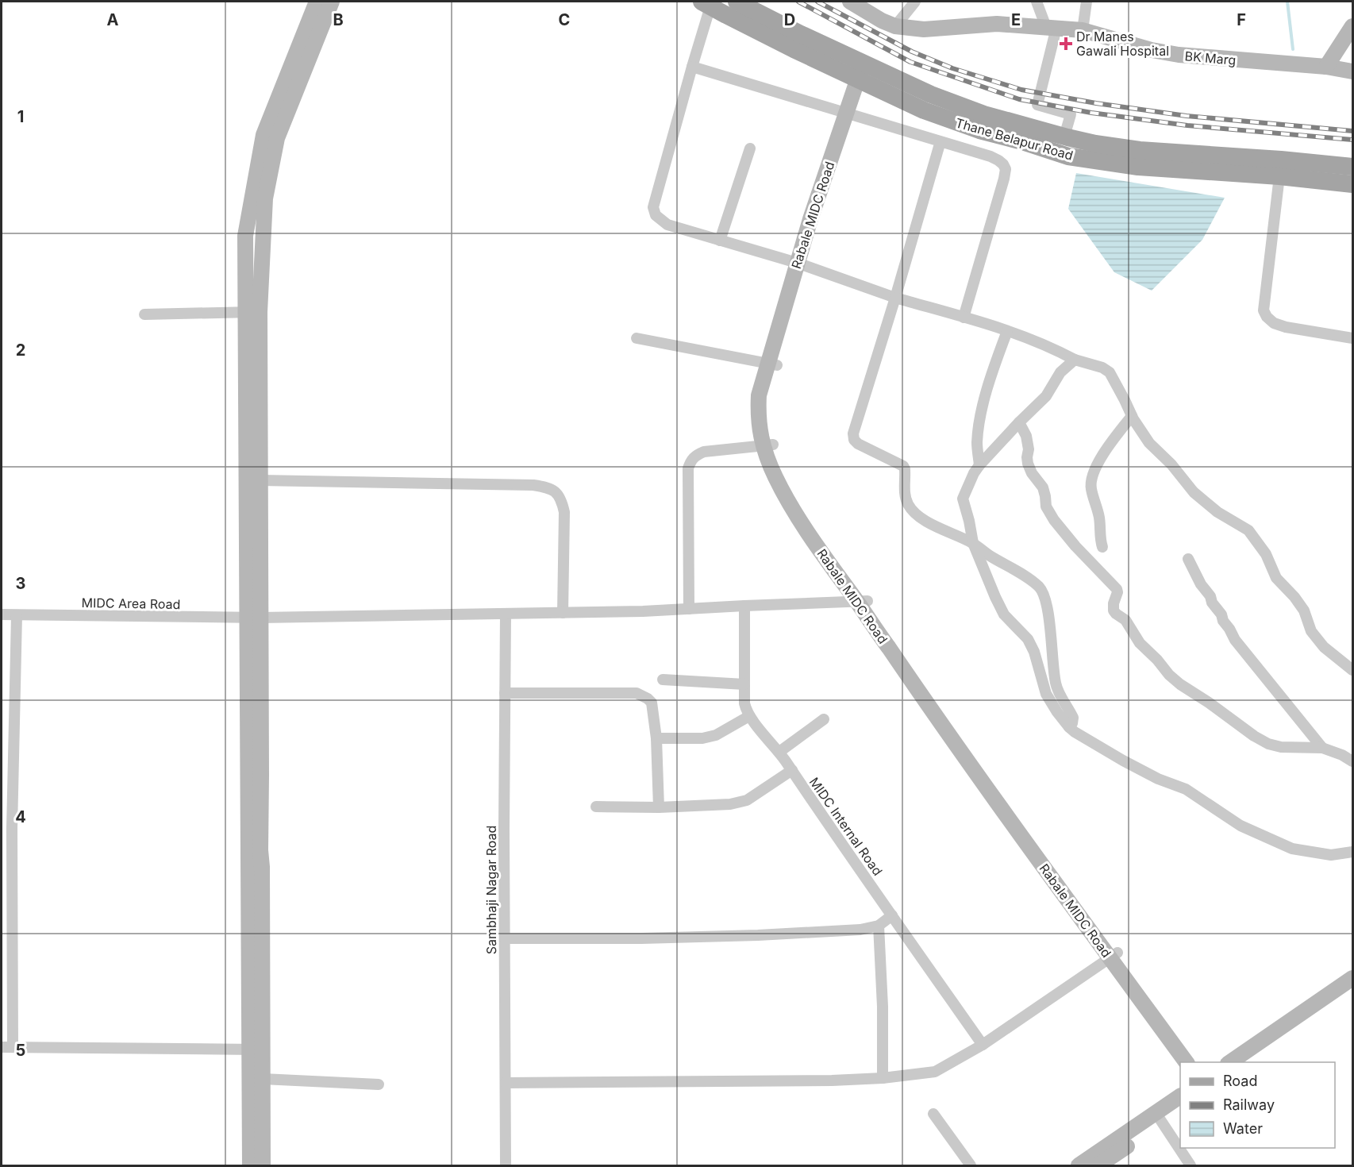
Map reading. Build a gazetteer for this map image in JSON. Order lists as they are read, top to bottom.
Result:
{
  "streets": {
    "main road": ["Thane Belapur Road"],
    "street": [
      "BK Marg",
      "Rabale MIDC Road",
      "MIDC Area Road",
      "MIDC Internal Road",
      "Sambhaji Nagar Road"
    ]
  },
  "crossings": [
    ["Thane Belapur Road", "Rabale MIDC Road"],
    ["Rabale MIDC Road", "MIDC Area Road"],
    ["MIDC Area Road", "MIDC Internal Road"],
    ["MIDC Area Road", "Sambhaji Nagar Road"]
  ],
  "places": {
    "health": ["Dr Manes Gawali Hospital"]
  },
  "legend": ["Road", "Railway", "Water"],
  "grid": {
    "columns": [
      "A",
      "B",
      "C",
      "D",
      "E",
      "F"
    ],
    "rows": [
      "1",
      "2",
      "3",
      "4",
      "5"
    ]
  }
}
